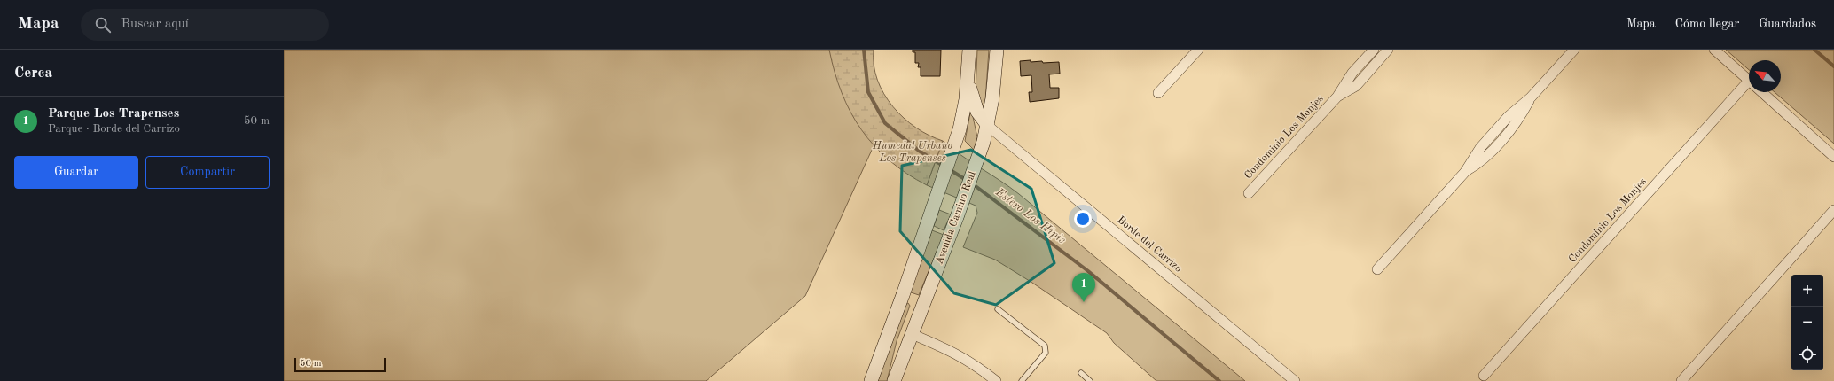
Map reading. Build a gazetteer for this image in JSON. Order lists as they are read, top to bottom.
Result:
{
  "streets": {
    "main road": ["Avenida Camino Real"],
    "street": ["Condominio Los Monjes", "Borde del Carrizo"]
  },
  "crossings": [
    ["Avenida Camino Real", "Borde del Carrizo"]
  ],
  "water": ["Estero Los Hipis"],
  "parks": ["Humedal Urbano Los Trapenses"],
  "scale_bar": "50 m",
  "north": "top left",
  "page": {
    "header": "Mapa",
    "search": "Buscar aquí",
    "nav": ["Mapa", "Cómo llegar", "Guardados"],
    "heading": "Cerca",
    "list": [
      {
        "mark": "1",
        "name": "Parque Los Trapenses",
        "note": "Parque · Borde del Carrizo",
        "value": "50 m"
      }
    ],
    "buttons": ["Guardar", "Compartir"],
    "pins": "1",
    "map_buttons": ["+", "−"],
    "scale": "50 m"
  }
}
